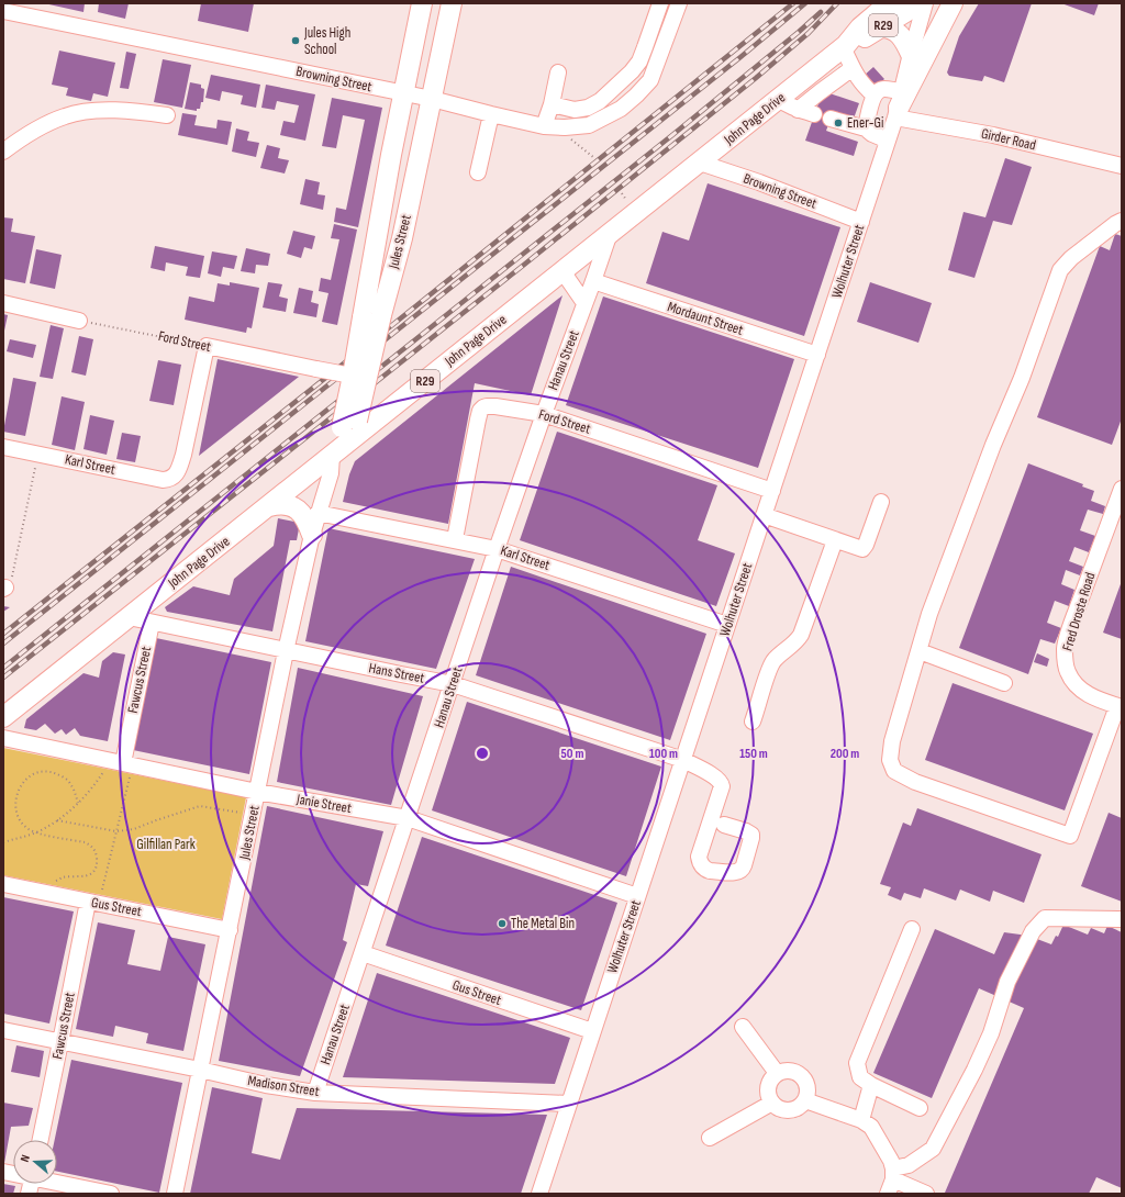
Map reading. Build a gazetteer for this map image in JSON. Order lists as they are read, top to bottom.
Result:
{
  "streets": {
    "main road": ["R29", "John Page Drive", "Jules Street"],
    "street": [
      "Browning Street",
      "Girder Road",
      "Wolhuter Street",
      "Mordaunt Street",
      "Ford Street",
      "Hanau Street",
      "Karl Street",
      "Fred Droste Road",
      "Hans Street",
      "Fawcus Street",
      "Janie Street",
      "Gus Street",
      "Madison Street"
    ]
  },
  "crossings": [
    ["Browning Street", "John Page Drive"],
    ["Browning Street", "Jules Street"],
    ["Browning Street", "Wolhuter Street"],
    ["John Page Drive", "Jules Street"],
    ["John Page Drive", "Hanau Street"],
    ["John Page Drive", "Hans Street"],
    ["Girder Road", "Wolhuter Street"],
    ["Jules Street", "Ford Street"],
    ["Jules Street", "Karl Street"],
    ["Jules Street", "Hans Street"],
    ["Jules Street", "Janie Street"],
    ["Jules Street", "Gus Street"],
    ["Jules Street", "Madison Street"],
    ["Wolhuter Street", "Mordaunt Street"],
    ["Wolhuter Street", "Ford Street"],
    ["Wolhuter Street", "Karl Street"],
    ["Wolhuter Street", "Hans Street"],
    ["Wolhuter Street", "Janie Street"],
    ["Wolhuter Street", "Gus Street"],
    ["Wolhuter Street", "Madison Street"],
    ["Mordaunt Street", "Hanau Street"],
    ["Ford Street", "Hanau Street"],
    ["Ford Street", "Karl Street"],
    ["Hanau Street", "Karl Street"],
    ["Hanau Street", "Hans Street"],
    ["Hanau Street", "Janie Street"],
    ["Hanau Street", "Gus Street"],
    ["Hanau Street", "Madison Street"],
    ["Hans Street", "Fawcus Street"],
    ["Fawcus Street", "Janie Street"],
    ["Fawcus Street", "Gus Street"],
    ["Fawcus Street", "Madison Street"]
  ],
  "parks": ["Gilfillan Park"],
  "places": ["Jules High School", "Ener-Gi", "The Metal Bin"],
  "north": "left",
  "rings": [
    "50 m",
    "100 m",
    "150 m",
    "200 m"
  ]
}
